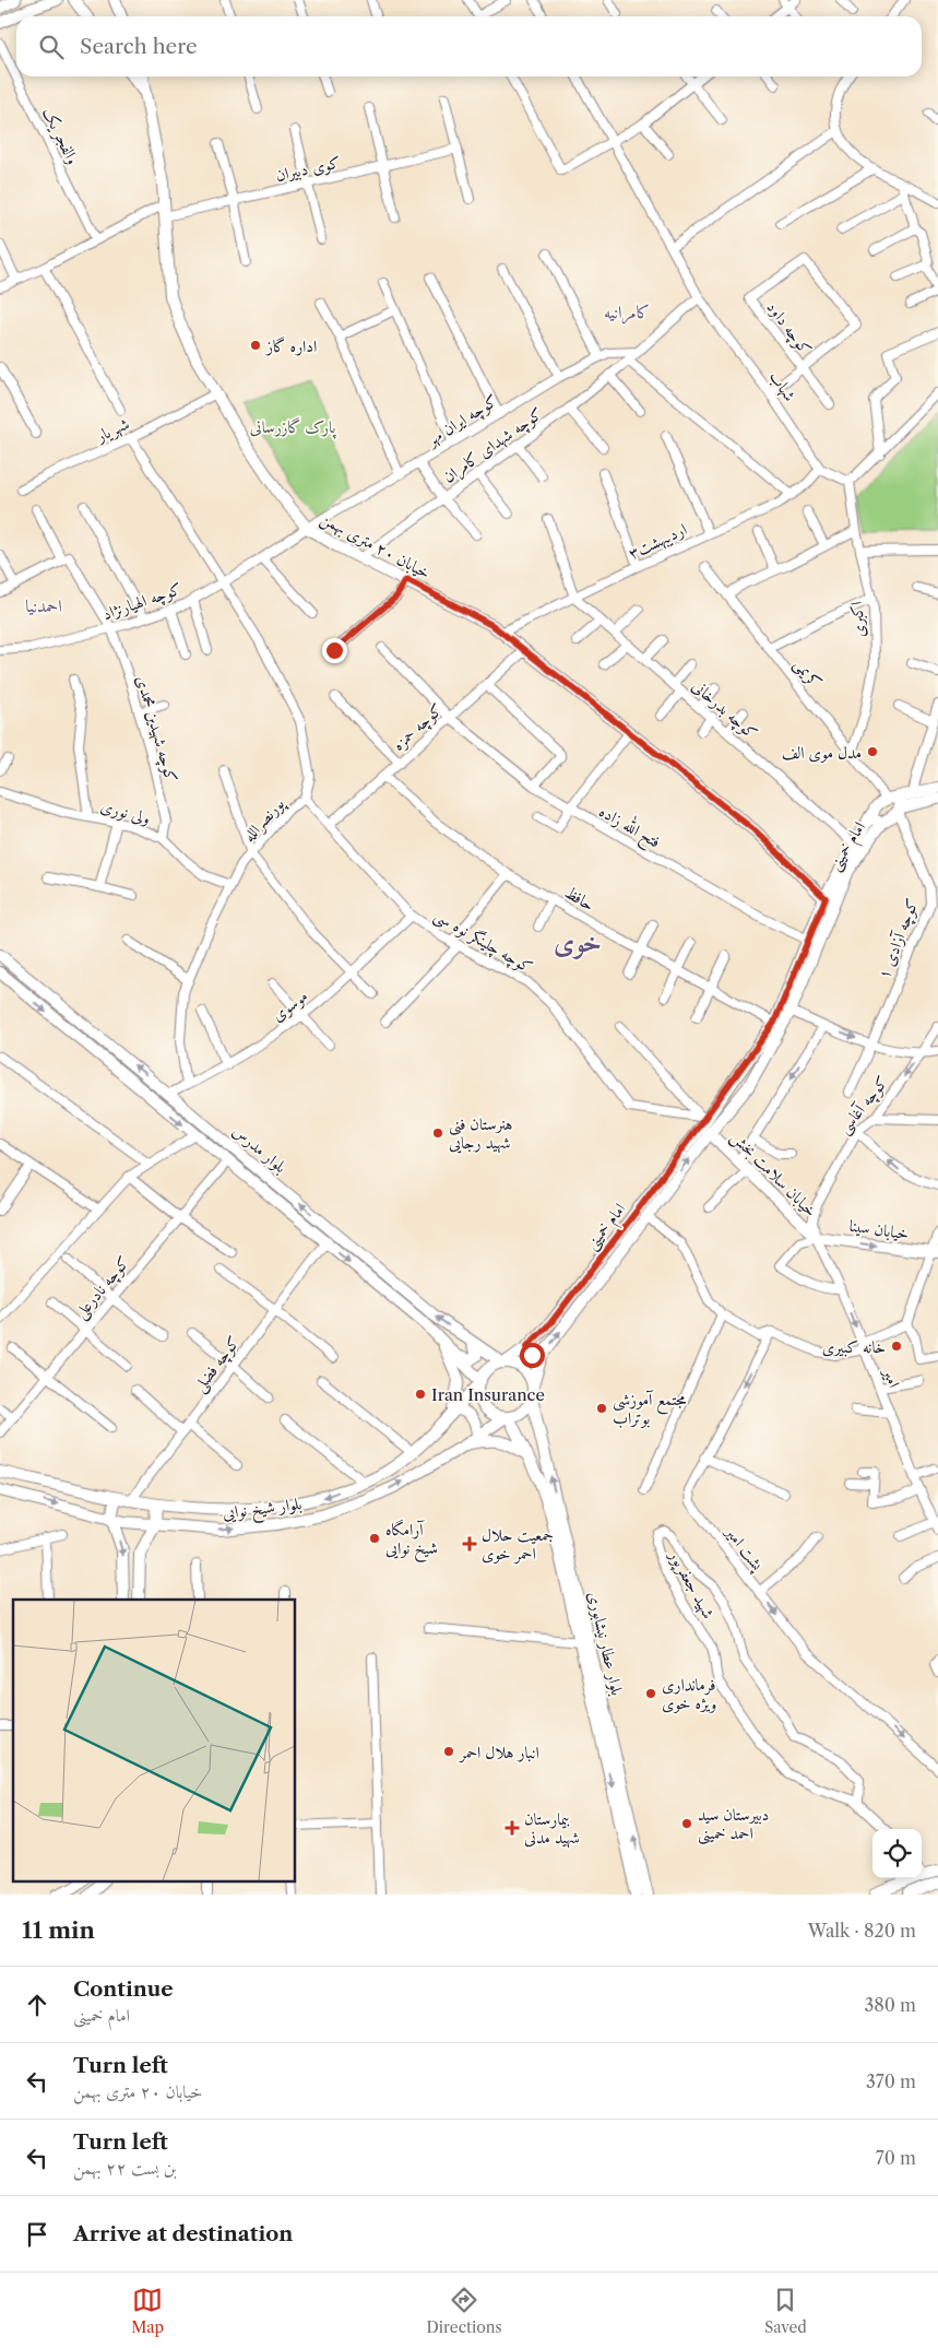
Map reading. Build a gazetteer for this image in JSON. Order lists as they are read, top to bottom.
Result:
{
  "streets": {
    "main road": [
      "خیابان ۲۰ متری بهمن",
      "امام خمینی",
      "بلوار مدرس",
      "خیابان سلامت بخش",
      "خیابان سینا",
      "بلوار شیخ نوایی",
      "بلوار عطار نیشابوری"
    ],
    "street": [
      "والفجر یک",
      "کوی دبیران",
      "کوچه داود",
      "شهاب",
      "کوچه ایران مهر",
      "شهریار",
      "کوچه شهدای کامران",
      "اردیبهشت۳",
      "کوچه الهیارنژاد",
      "اکبری",
      "کریمی",
      "کوچه بدرخانی",
      "کوچه حمزه",
      "کوچه شهیدین محمدی",
      "ولی نوری",
      "پورنصرالله",
      "فتح الله زاده",
      "حافظ",
      "کوچه آزادی ۱",
      "کوچه چلینگر نوه سی",
      "موسوی",
      "کوچه آغاسی",
      "کوچه نادرعلی",
      "کوچه فضلی",
      "امیر",
      "پشت امیر",
      "شهید جعفرپور"
    ]
  },
  "crossings": [
    ["والفجر یک", "کوی دبیران"],
    ["کوی دبیران", "خیابان ۲۰ متری بهمن"],
    ["کوچه داود", "شهاب"],
    ["شهاب", "کوچه شهدای کامران"],
    ["شهاب", "اردیبهشت۳"],
    ["کوچه ایران مهر", "کوچه شهدای کامران"],
    ["کوچه ایران مهر", "خیابان ۲۰ متری بهمن"],
    ["کوچه ایران مهر", "کوچه الهیارنژاد"],
    ["شهریار", "خیابان ۲۰ متری بهمن"],
    ["شهریار", "پورنصرالله"],
    ["کوچه شهدای کامران", "خیابان ۲۰ متری بهمن"],
    ["اردیبهشت۳", "خیابان ۲۰ متری بهمن"],
    ["اردیبهشت۳", "کوچه بدرخانی"],
    ["خیابان ۲۰ متری بهمن", "کوچه الهیارنژاد"],
    ["خیابان ۲۰ متری بهمن", "کوچه حمزه"],
    ["خیابان ۲۰ متری بهمن", "امام خمینی"],
    ["کوچه الهیارنژاد", "کوچه شهیدین محمدی"],
    ["کوچه الهیارنژاد", "پورنصرالله"],
    ["اکبری", "کریمی"],
    ["کریمی", "امام خمینی"],
    ["کوچه بدرخانی", "امام خمینی"],
    ["کوچه حمزه", "فتح الله زاده"],
    ["کوچه حمزه", "حافظ"],
    ["کوچه حمزه", "کوچه چلینگر نوه سی"],
    ["کوچه شهیدین محمدی", "ولی نوری"],
    ["ولی نوری", "پورنصرالله"],
    ["پورنصرالله", "کوچه چلینگر نوه سی"],
    ["پورنصرالله", "موسوی"],
    ["فتح الله زاده", "امام خمینی"],
    ["امام خمینی", "حافظ"],
    ["امام خمینی", "کوچه چلینگر نوه سی"],
    ["امام خمینی", "بلوار مدرس"],
    ["امام خمینی", "خیابان سلامت بخش"],
    ["امام خمینی", "بلوار شیخ نوایی"],
    ["امام خمینی", "بلوار عطار نیشابوری"],
    ["کوچه چلینگر نوه سی", "موسوی"],
    ["موسوی", "بلوار مدرس"],
    ["کوچه آغاسی", "خیابان سلامت بخش"],
    ["کوچه آغاسی", "خیابان سینا"],
    ["کوچه آغاسی", "امیر"],
    ["بلوار مدرس", "کوچه نادرعلی"],
    ["بلوار مدرس", "کوچه فضلی"],
    ["بلوار مدرس", "بلوار شیخ نوایی"],
    ["بلوار مدرس", "بلوار عطار نیشابوری"],
    ["خیابان سلامت بخش", "خیابان سینا"],
    ["خیابان سلامت بخش", "امیر"],
    ["خیابان سینا", "امیر"],
    ["کوچه فضلی", "بلوار شیخ نوایی"],
    ["بلوار شیخ نوایی", "بلوار عطار نیشابوری"]
  ],
  "one_way": ["خیابان سینا", "پشت امیر"],
  "districts": ["کامرانیه", "احمدنیا", "خوی"],
  "parks": ["پارک گازرسانی"],
  "places": {
    "other": [
      "اداره گاز",
      "مدل موی الف",
      "هنرستان فنی شهید رجایی",
      "خانه کبیری",
      "Iran Insurance",
      "مجتمع آموزشی بوتراب",
      "آرامگاه شیخ نوایی",
      "فرمانداری ویژه خوی",
      "انبار هلال احمر",
      "دبیرستان سید احمد خمینی"
    ],
    "health": ["جمعیت حلال احمر خوی", "بیمارستان شهید مدنی"]
  },
  "page": {
    "search": "Search here",
    "heading": ["11 min", "Walk · 820 m"],
    "list": [
      ["Continue", "امام خمینی", "380 m"],
      ["Turn left", "خیابان ۲۰ متری بهمن", "370 m"],
      ["Turn left", "بن بست ۲۲ بهمن", "70 m"],
      "Arrive at destination"
    ],
    "nav": ["Map", "Directions", "Saved"]
  }
}
